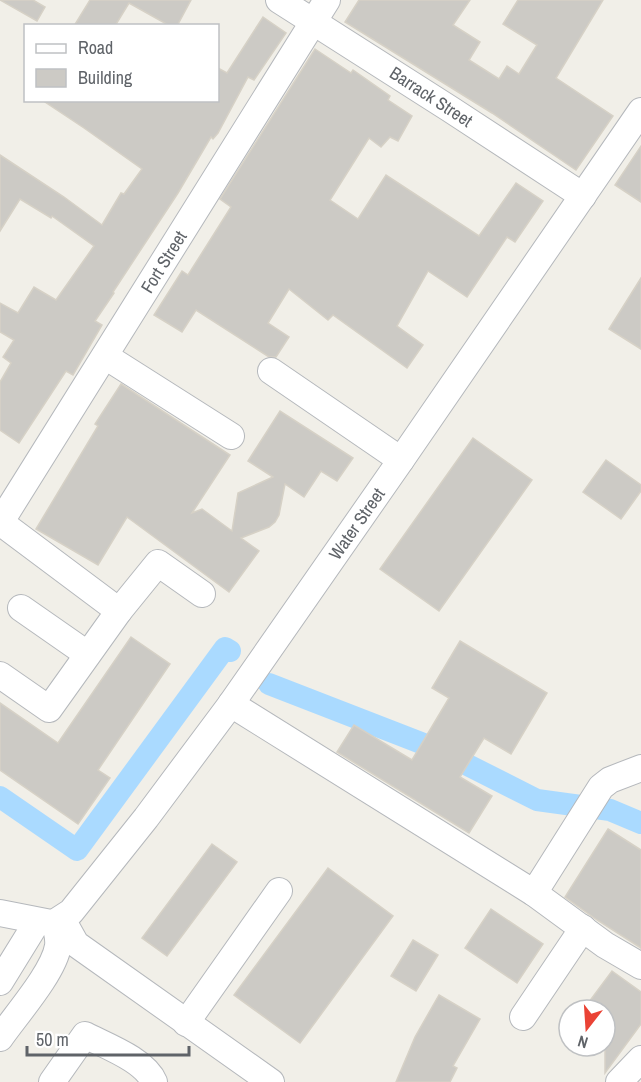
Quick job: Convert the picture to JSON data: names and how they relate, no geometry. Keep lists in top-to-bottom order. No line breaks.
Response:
{"streets":{"street":["Barrack Street","Fort Street","Water Street"]},"crossings":[["Barrack Street","Fort Street"],["Barrack Street","Water Street"]],"legend":["Road","Building"],"scale_bar":"50 m","north":"bottom"}
